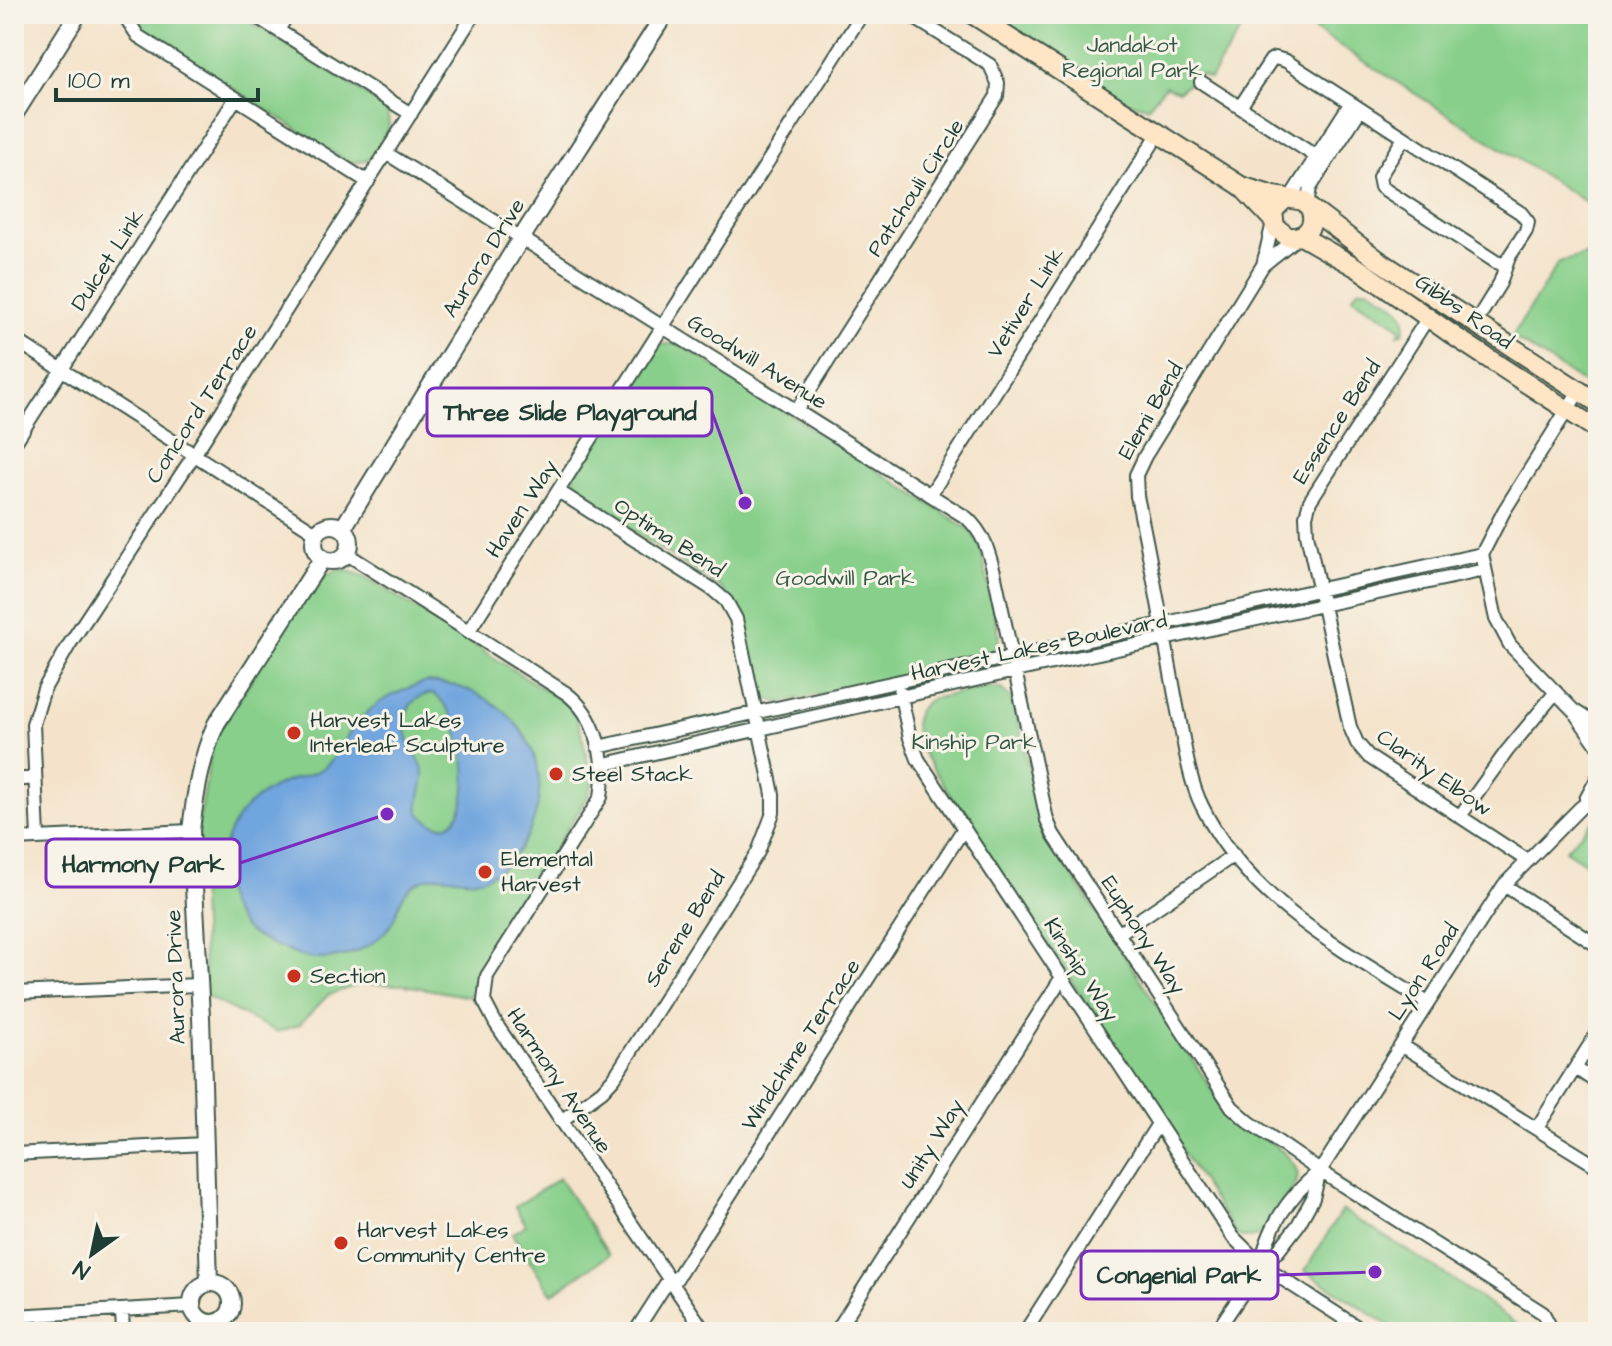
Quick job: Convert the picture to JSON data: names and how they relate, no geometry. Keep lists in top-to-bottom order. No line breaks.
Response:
{"streets":{"main road":["Gibbs Road"],"street":["Patchouli Circle","Aurora Drive","Dulcet Link","Vetiver Link","Goodwill Avenue","Concord Terrace","Elemi Bend","Essence Bend","Haven Way","Optima Bend","Harvest Lakes Boulevard","Clarity Elbow","Serene Bend","Euphony Way","Kinship Way","Lyon Road","Windchime Terrace","Harmony Avenue","Unity Way"]},"crossings":[["Patchouli Circle","Goodwill Avenue"],["Aurora Drive","Goodwill Avenue"],["Aurora Drive","Harmony Avenue"],["Vetiver Link","Gibbs Road"],["Vetiver Link","Goodwill Avenue"],["Gibbs Road","Elemi Bend"],["Gibbs Road","Essence Bend"],["Goodwill Avenue","Concord Terrace"],["Goodwill Avenue","Haven Way"],["Goodwill Avenue","Harvest Lakes Boulevard"],["Goodwill Avenue","Euphony Way"],["Elemi Bend","Harvest Lakes Boulevard"],["Elemi Bend","Lyon Road"],["Essence Bend","Harvest Lakes Boulevard"],["Essence Bend","Clarity Elbow"],["Haven Way","Optima Bend"],["Haven Way","Harmony Avenue"],["Optima Bend","Harvest Lakes Boulevard"],["Optima Bend","Serene Bend"],["Harvest Lakes Boulevard","Clarity Elbow"],["Harvest Lakes Boulevard","Serene Bend"],["Harvest Lakes Boulevard","Euphony Way"],["Harvest Lakes Boulevard","Kinship Way"],["Harvest Lakes Boulevard","Harmony Avenue"],["Clarity Elbow","Lyon Road"],["Serene Bend","Harmony Avenue"],["Euphony Way","Lyon Road"],["Kinship Way","Lyon Road"],["Kinship Way","Windchime Terrace"],["Kinship Way","Unity Way"],["Windchime Terrace","Harmony Avenue"]],"parks":["Jandakot Regional Park","Goodwill Park","Kinship Park"],"places":["Three Slide Playground","Harvest Lakes Interleaf Sculpture","Steel Stack","Harmony Park","Elemental Harvest","Section","Harvest Lakes Community Centre","Congenial Park"],"scale_bar":"100 m","north":"bottom left"}
